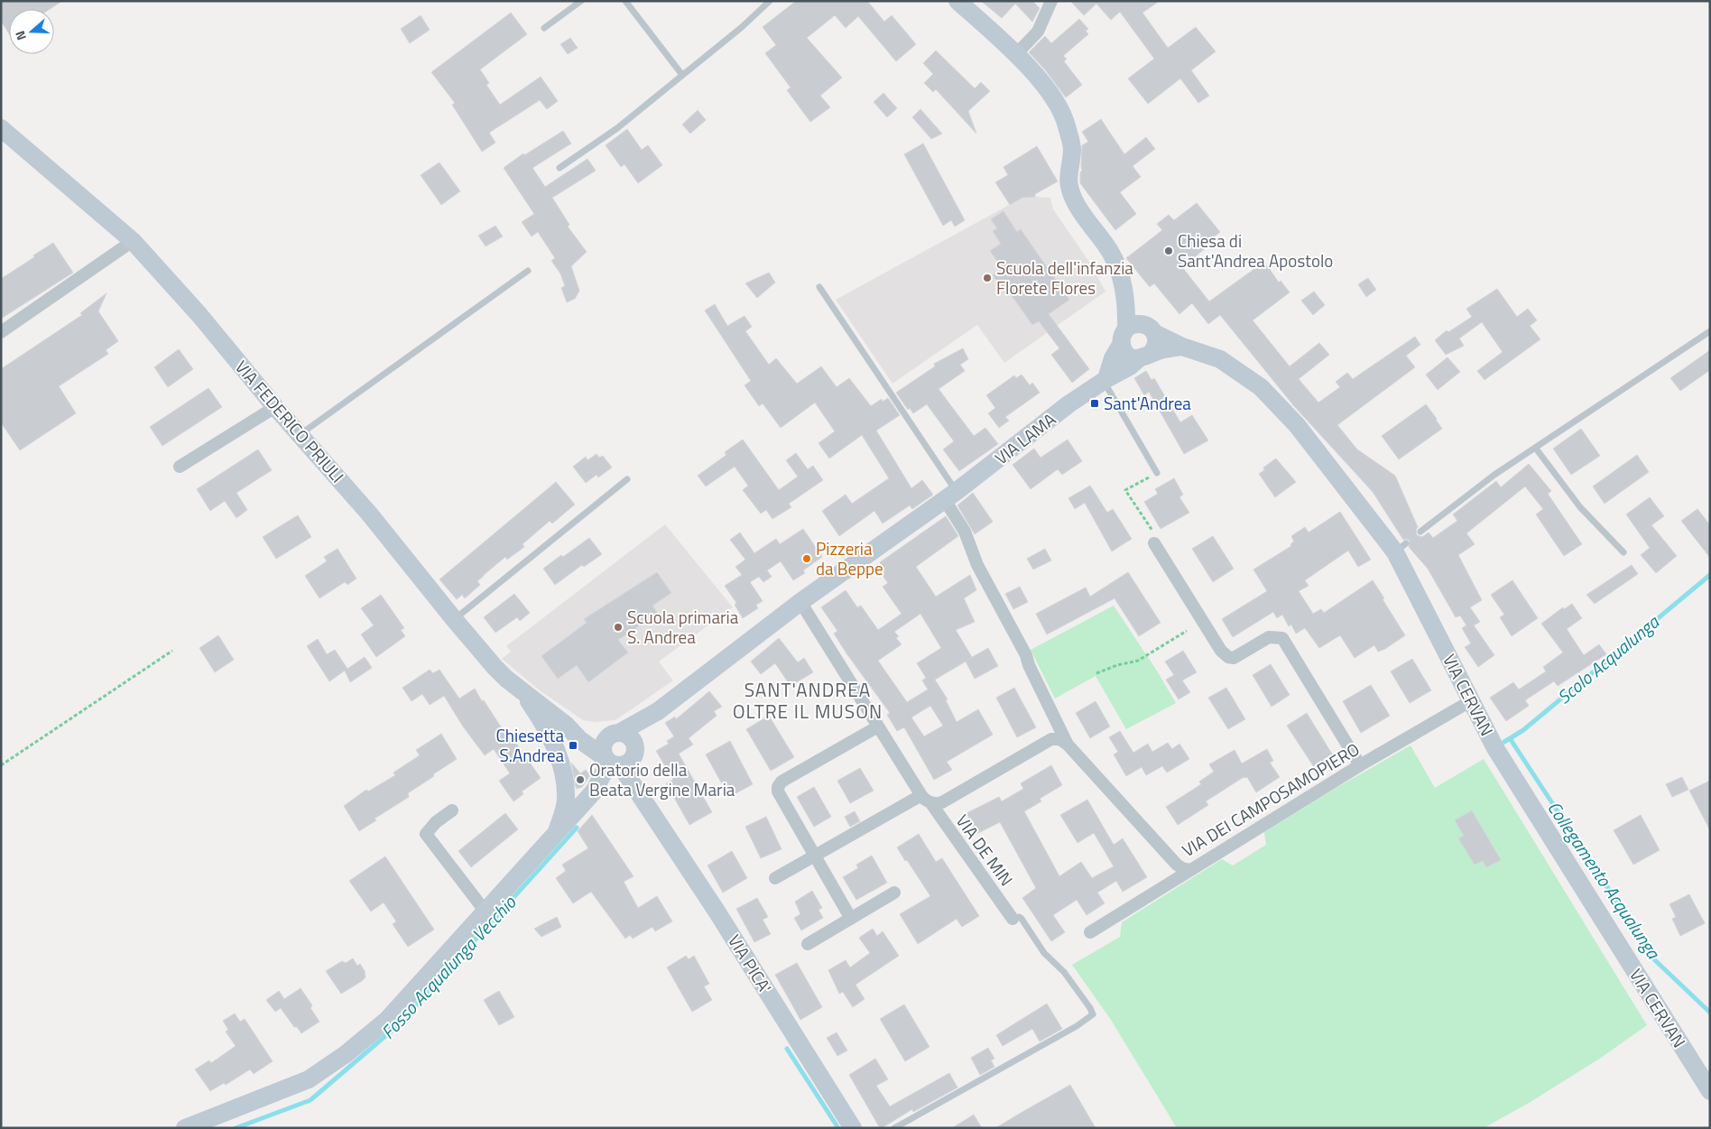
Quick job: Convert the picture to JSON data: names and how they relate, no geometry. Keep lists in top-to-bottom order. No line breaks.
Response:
{"streets":{"street":["VIA FEDERICO PRIULI","VIA LAMA","VIA CERVAN","VIA DEI CAMPOSAMOPIERO","VIA DE MIN","VIA PICA'"]},"crossings":[["VIA FEDERICO PRIULI","VIA LAMA"],["VIA FEDERICO PRIULI","VIA PICA'"],["VIA LAMA","VIA CERVAN"],["VIA LAMA","VIA DE MIN"],["VIA LAMA","VIA PICA'"],["VIA CERVAN","VIA DEI CAMPOSAMOPIERO"]],"districts":["SANT'ANDREA OLTRE IL MUSON"],"water":["Scolo Acqualunga","Collegamento Acqualunga","Fosso Acqualunga Vecchio"],"places":{"other":["Chiesa di Sant'Andrea Apostolo","Scuola dell'infanzia Florete Flores","Pizzeria da Beppe","Scuola primaria S. Andrea","Oratorio della Beata Vergine Maria"],"transit":["Sant'Andrea","Chiesetta S.Andrea"]},"north":"left"}
